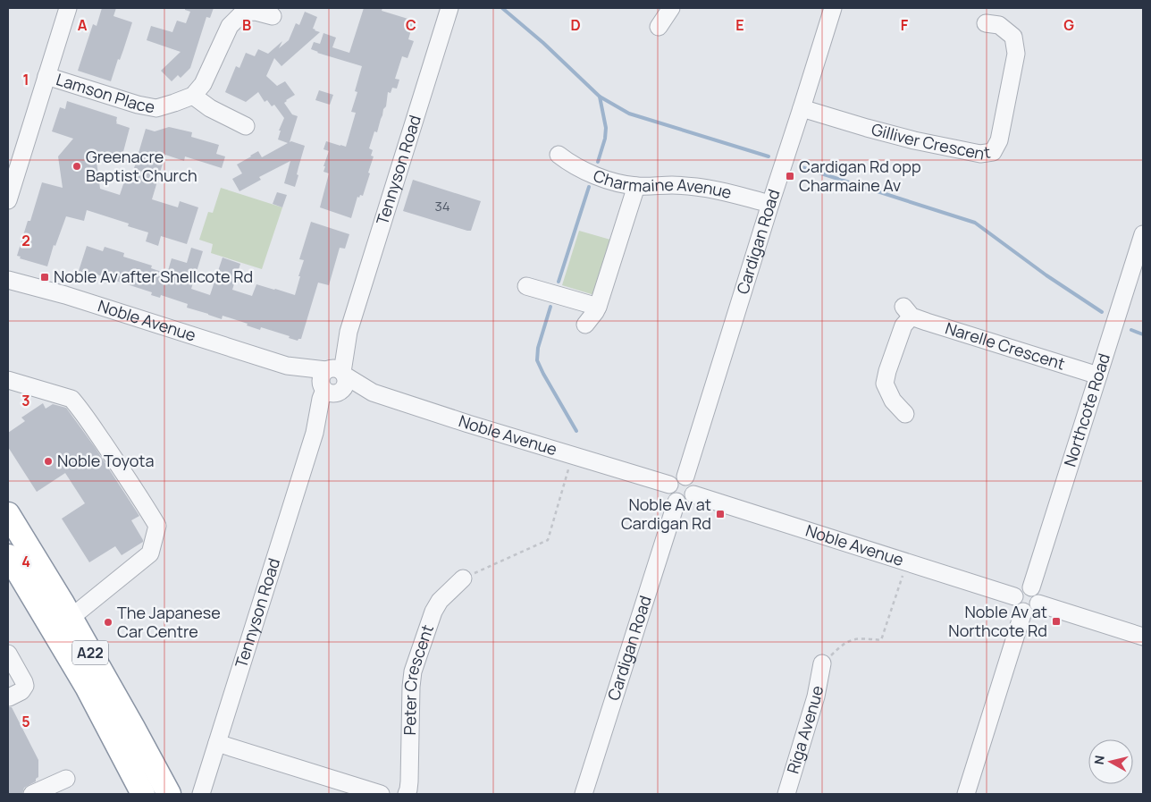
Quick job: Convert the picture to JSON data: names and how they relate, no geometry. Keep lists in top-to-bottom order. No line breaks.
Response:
{"streets":{"highway":["A22"],"street":["Lamson Place","Gilliver Crescent","Tennyson Road","Charmaine Avenue","Cardigan Road","Noble Avenue","Narelle Crescent","Northcote Road","Peter Crescent","Riga Avenue"]},"crossings":[["Gilliver Crescent","Cardigan Road"],["Tennyson Road","Noble Avenue"],["Charmaine Avenue","Cardigan Road"],["Cardigan Road","Noble Avenue"],["Noble Avenue","Northcote Road"],["Narelle Crescent","Northcote Road"]],"places":{"other":["Greenacre Baptist Church","Noble Toyota","The Japanese Car Centre"],"transit":["Cardigan Rd opp Charmaine Av","Noble Av after Shellcote Rd","Noble Av at Cardigan Rd","Noble Av at Northcote Rd"]},"house_numbers":["34"],"north":"left","grid":{"columns":["A","B","C","D","E","F","G"],"rows":["1","2","3","4","5"]}}
